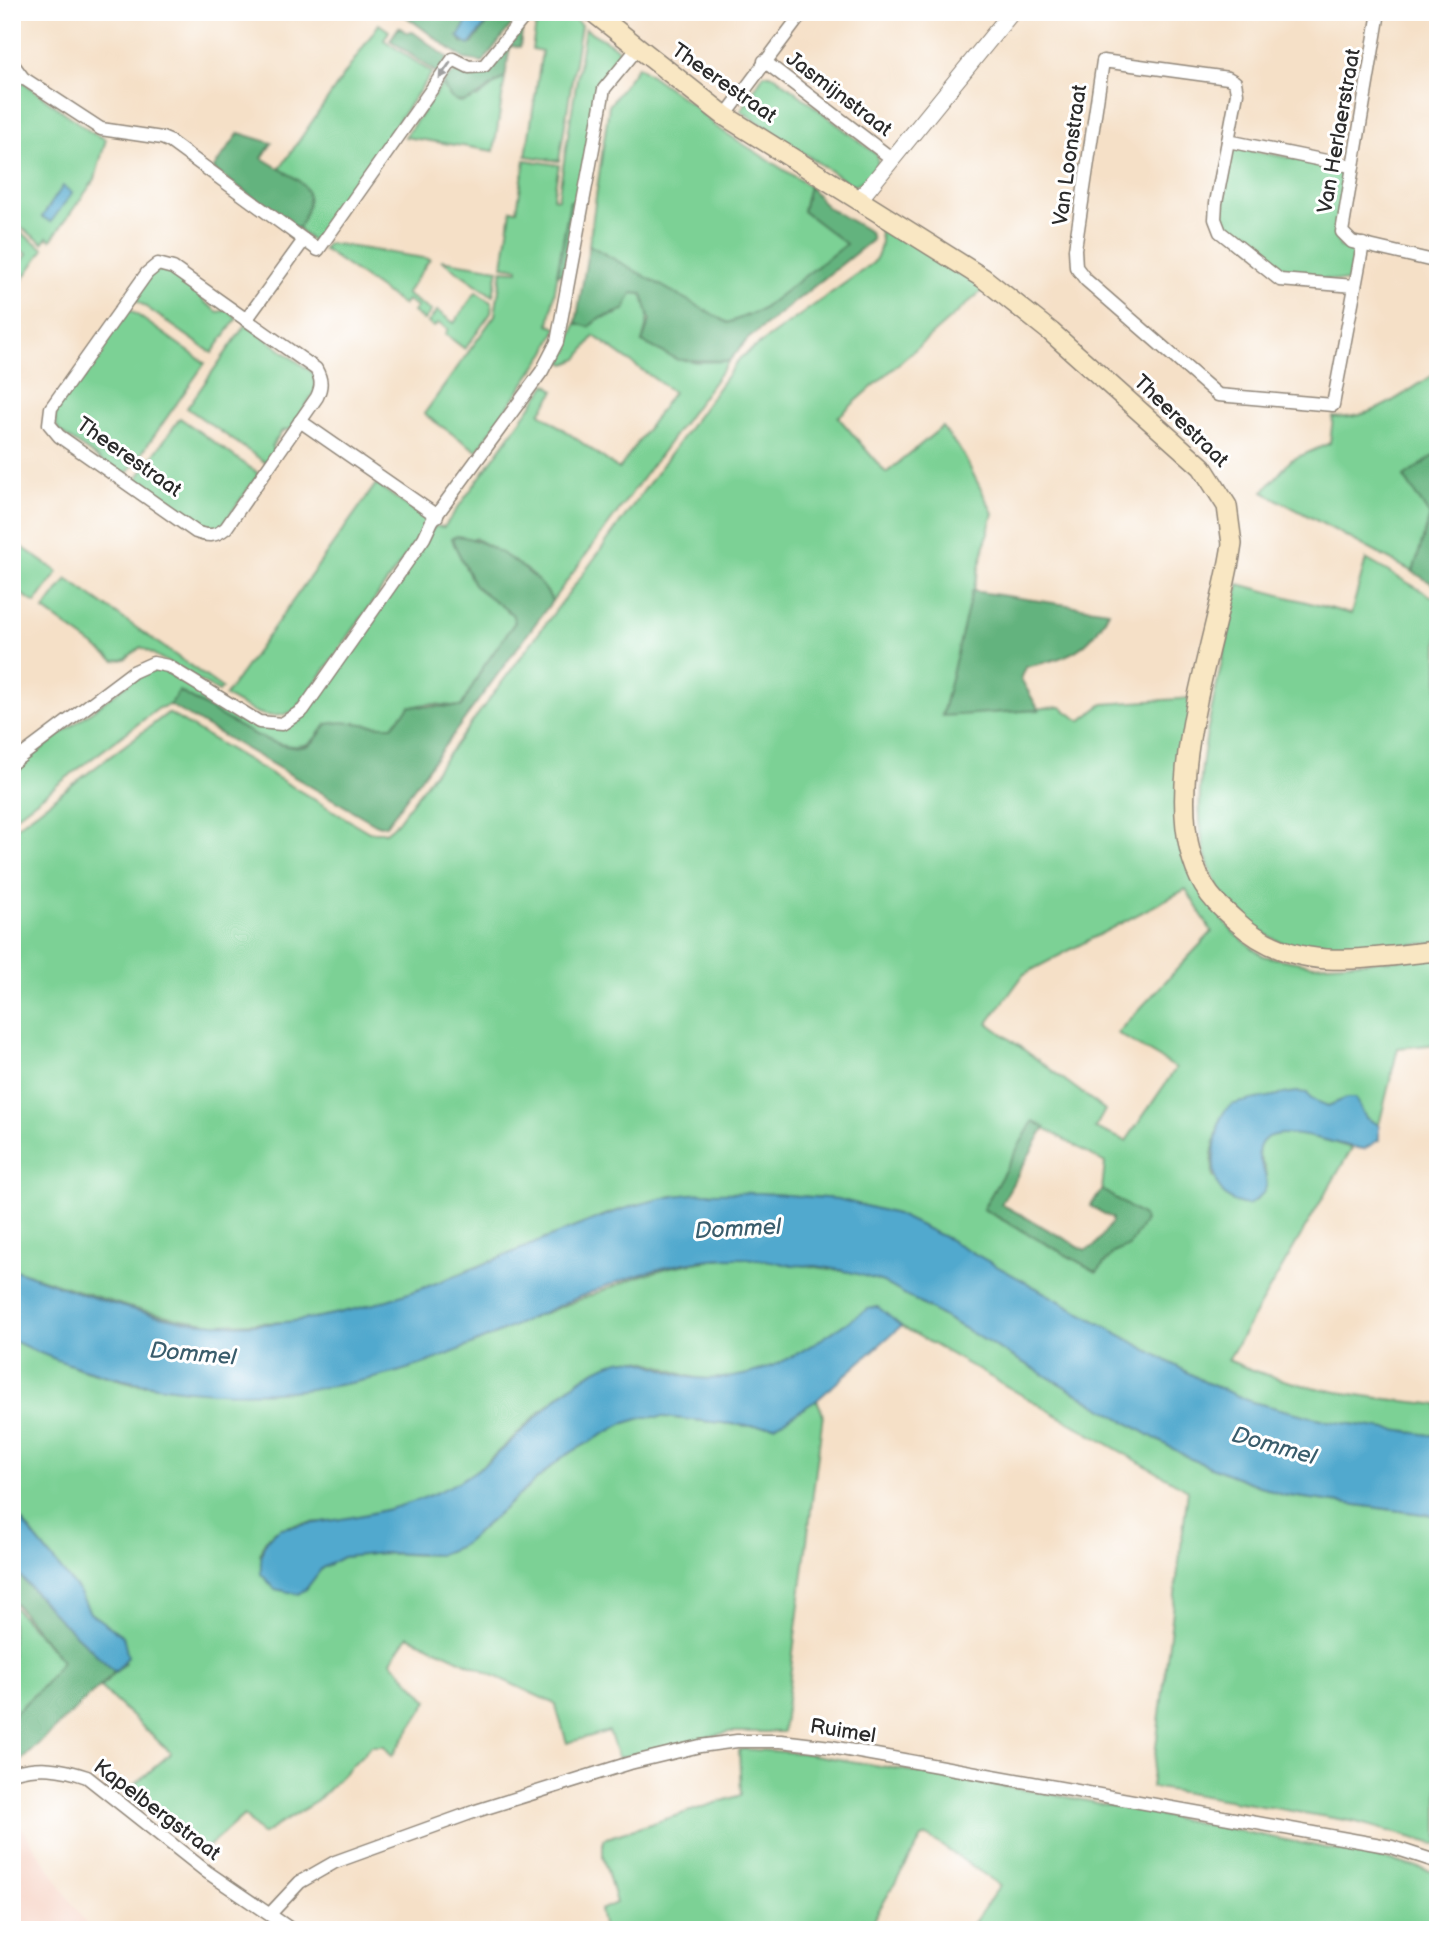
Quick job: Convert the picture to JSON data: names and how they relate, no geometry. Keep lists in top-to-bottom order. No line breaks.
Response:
{"streets":{"main road":["Theerestraat"],"street":["Jasmijnstraat","Van Herlaerstraat","Van Loonstraat","Ruimel","Kapelbergstraat"]},"crossings":[["Ruimel","Kapelbergstraat"]],"water":["Dommel"]}
